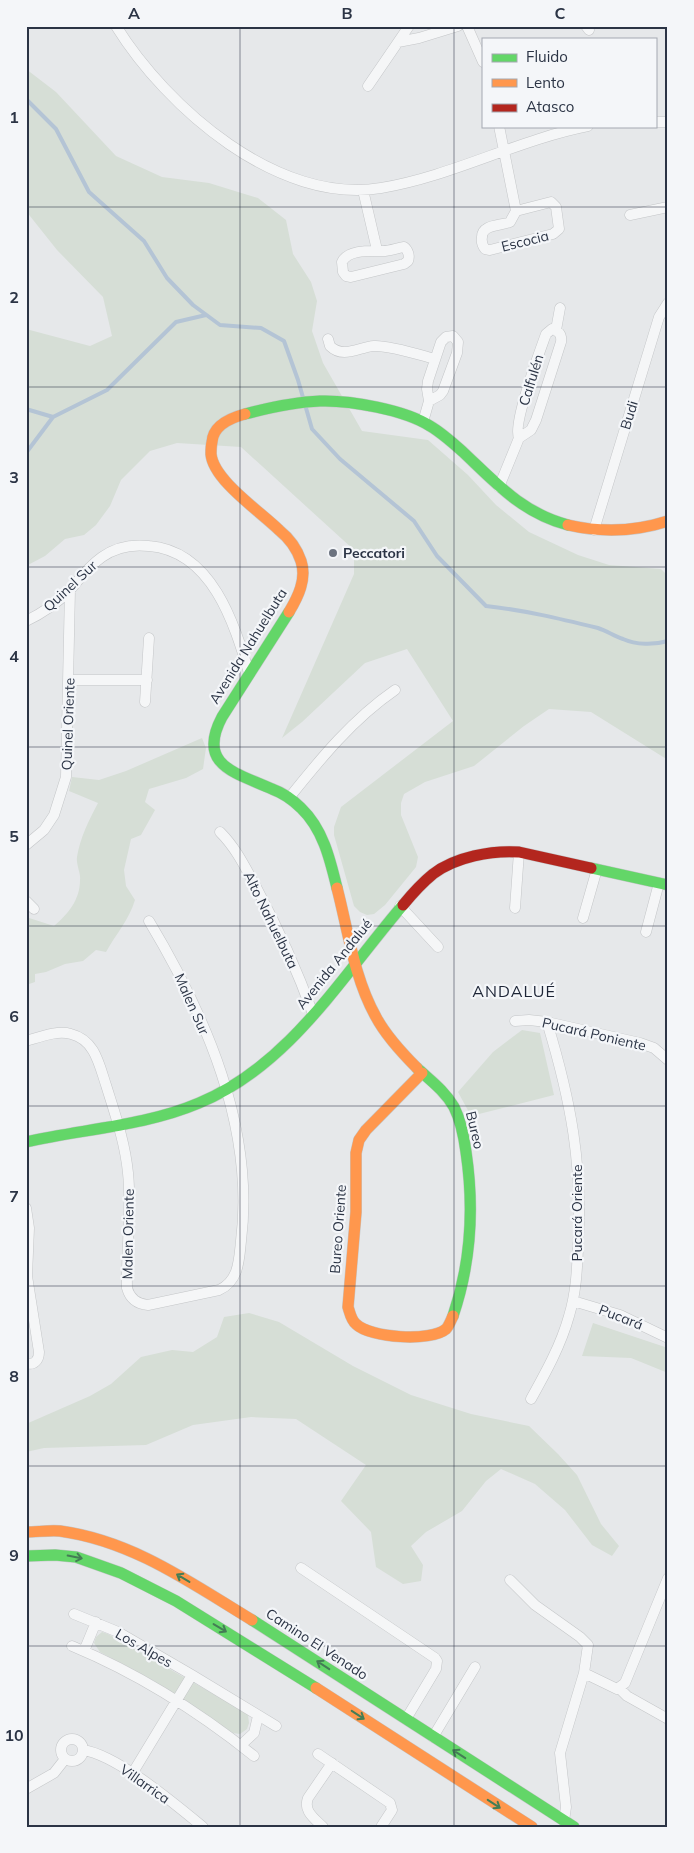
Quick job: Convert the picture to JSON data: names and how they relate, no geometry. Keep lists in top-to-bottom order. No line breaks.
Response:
{"streets":{"street":["Escocia","Calfulén","Budi","Quinel Sur","Avenida Nahuelbuta","Quinel Oriente","Alto Nahuelbuta","Avenida Andalué","Malen Sur","Pucará Poniente","Bureo","Pucará Oriente","Bureo Oriente","Malen Oriente","Pucará","Camino El Venado","Los Alpes","Villarrica"]},"crossings":[["Calfulén","Avenida Nahuelbuta"],["Budi","Avenida Nahuelbuta"],["Quinel Sur","Avenida Nahuelbuta"],["Quinel Sur","Quinel Oriente"],["Avenida Nahuelbuta","Avenida Andalué"],["Avenida Nahuelbuta","Bureo"],["Alto Nahuelbuta","Avenida Andalué"],["Avenida Andalué","Malen Sur"],["Avenida Andalué","Bureo"],["Avenida Andalué","Malen Oriente"],["Malen Sur","Malen Oriente"],["Pucará Poniente","Pucará Oriente"],["Bureo","Bureo Oriente"],["Pucará Oriente","Pucará"]],"districts":["ANDALUÉ"],"places":["Peccatori"],"legend":["Fluido","Lento","Atasco"],"grid":{"columns":["A","B","C"],"rows":["1","2","3","4","5","6","7","8","9","10"]}}
